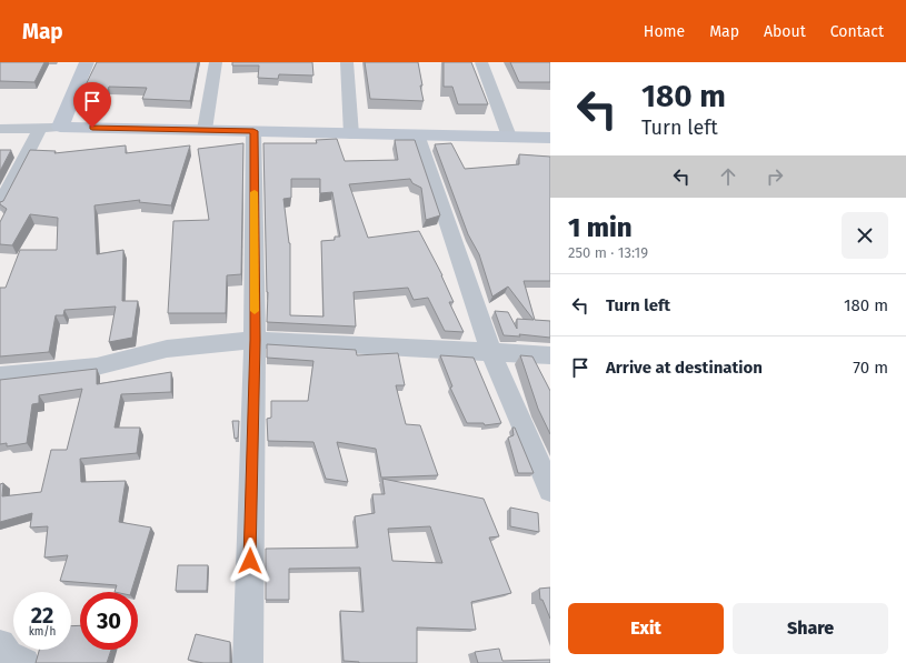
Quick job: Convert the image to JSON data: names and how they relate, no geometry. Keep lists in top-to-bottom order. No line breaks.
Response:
{"page":{"header":"Map","nav":["Home","Map","About","Contact"],"turn":["180 m","Turn left"],"heading":["1 min","250 m · 13:19"],"list":[{"name":"Turn left","value":"180 m"},{"name":"Arrive at destination","value":"70 m"}],"speed":"22 km/h","limit":"30","buttons":["Exit","Share"]}}
